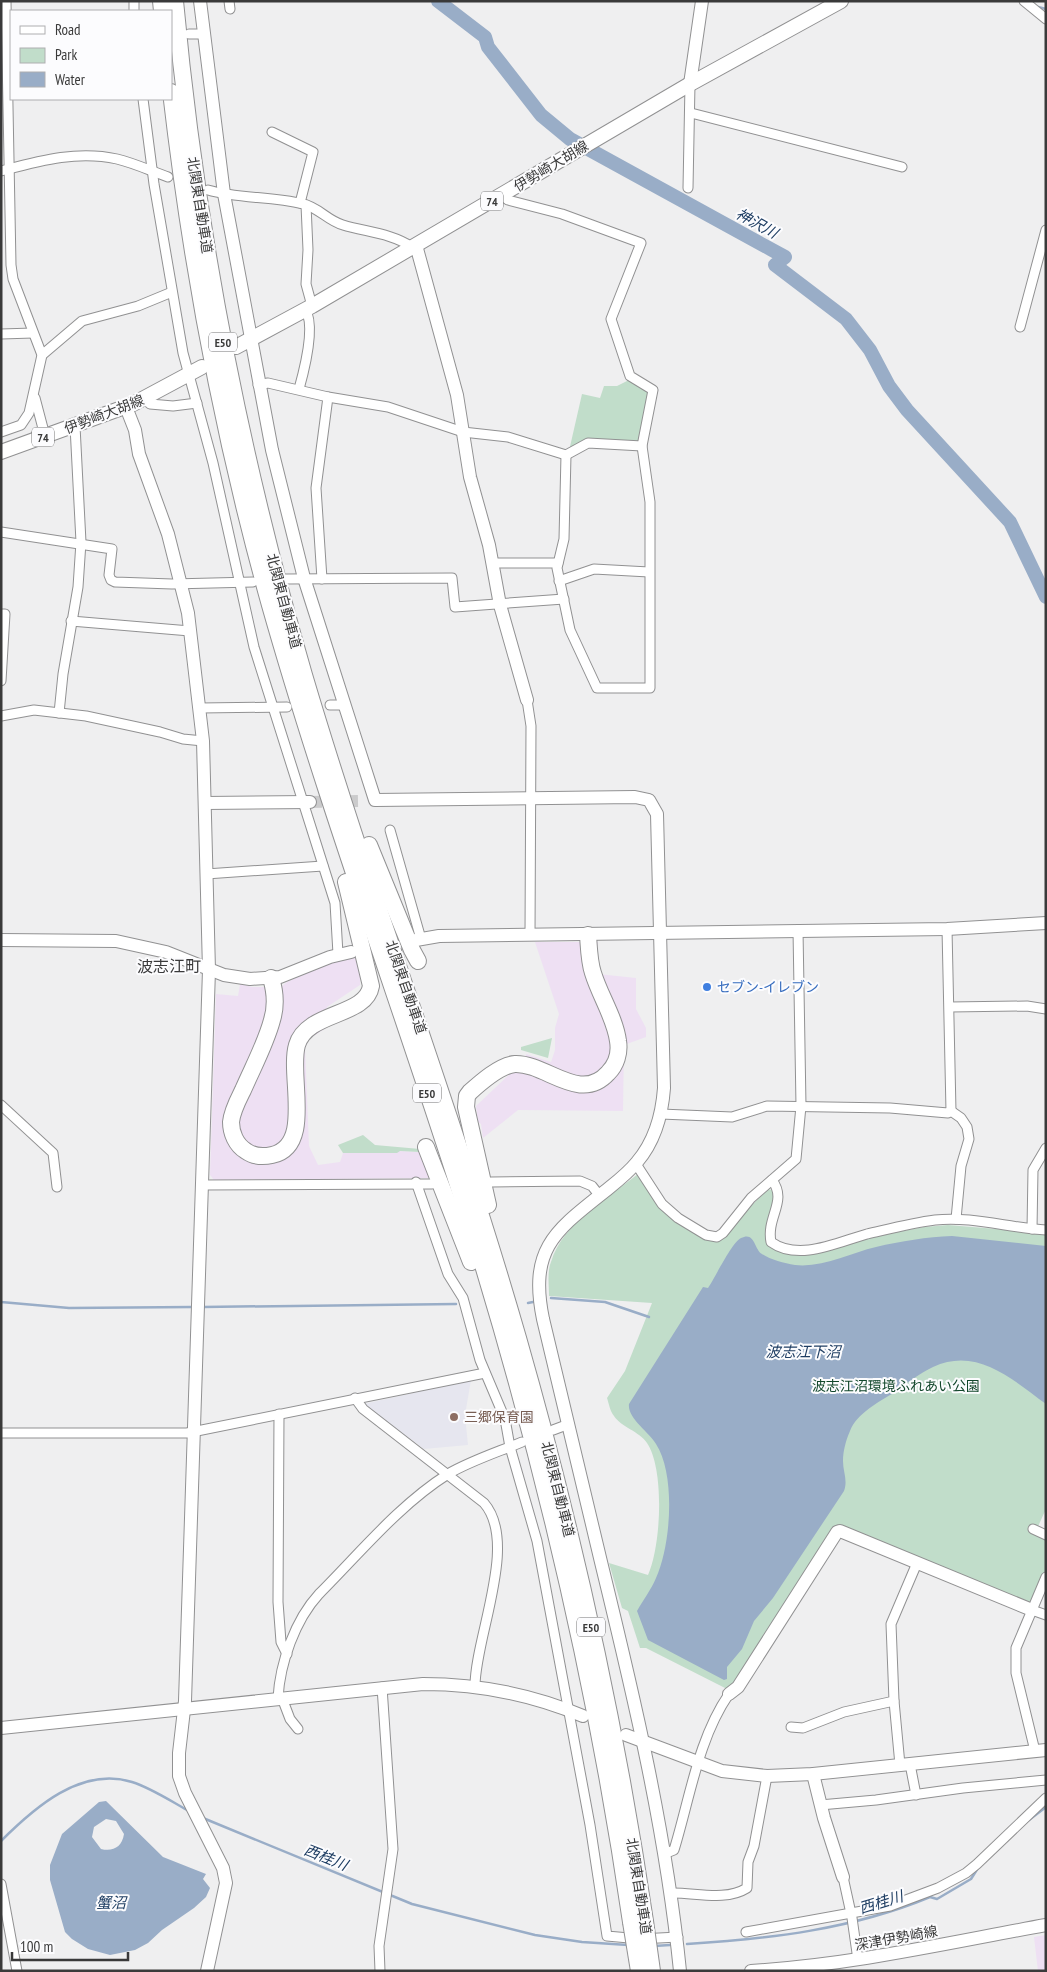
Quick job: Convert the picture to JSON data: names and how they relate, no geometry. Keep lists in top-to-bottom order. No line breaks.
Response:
{"streets":{"highway":["北関東自動車道","E50"],"main road":["伊勢崎大胡線","74"],"street":["深津伊勢崎線"]},"districts":["波志江町"],"water":["神沢川","波志江下沼","西桂川","蟹沼"],"parks":["波志江沼環境ふれあい公園"],"places":["セブン-イレブン","三郷保育園"],"legend":["Road","Park","Water"],"scale_bar":"100 m"}
